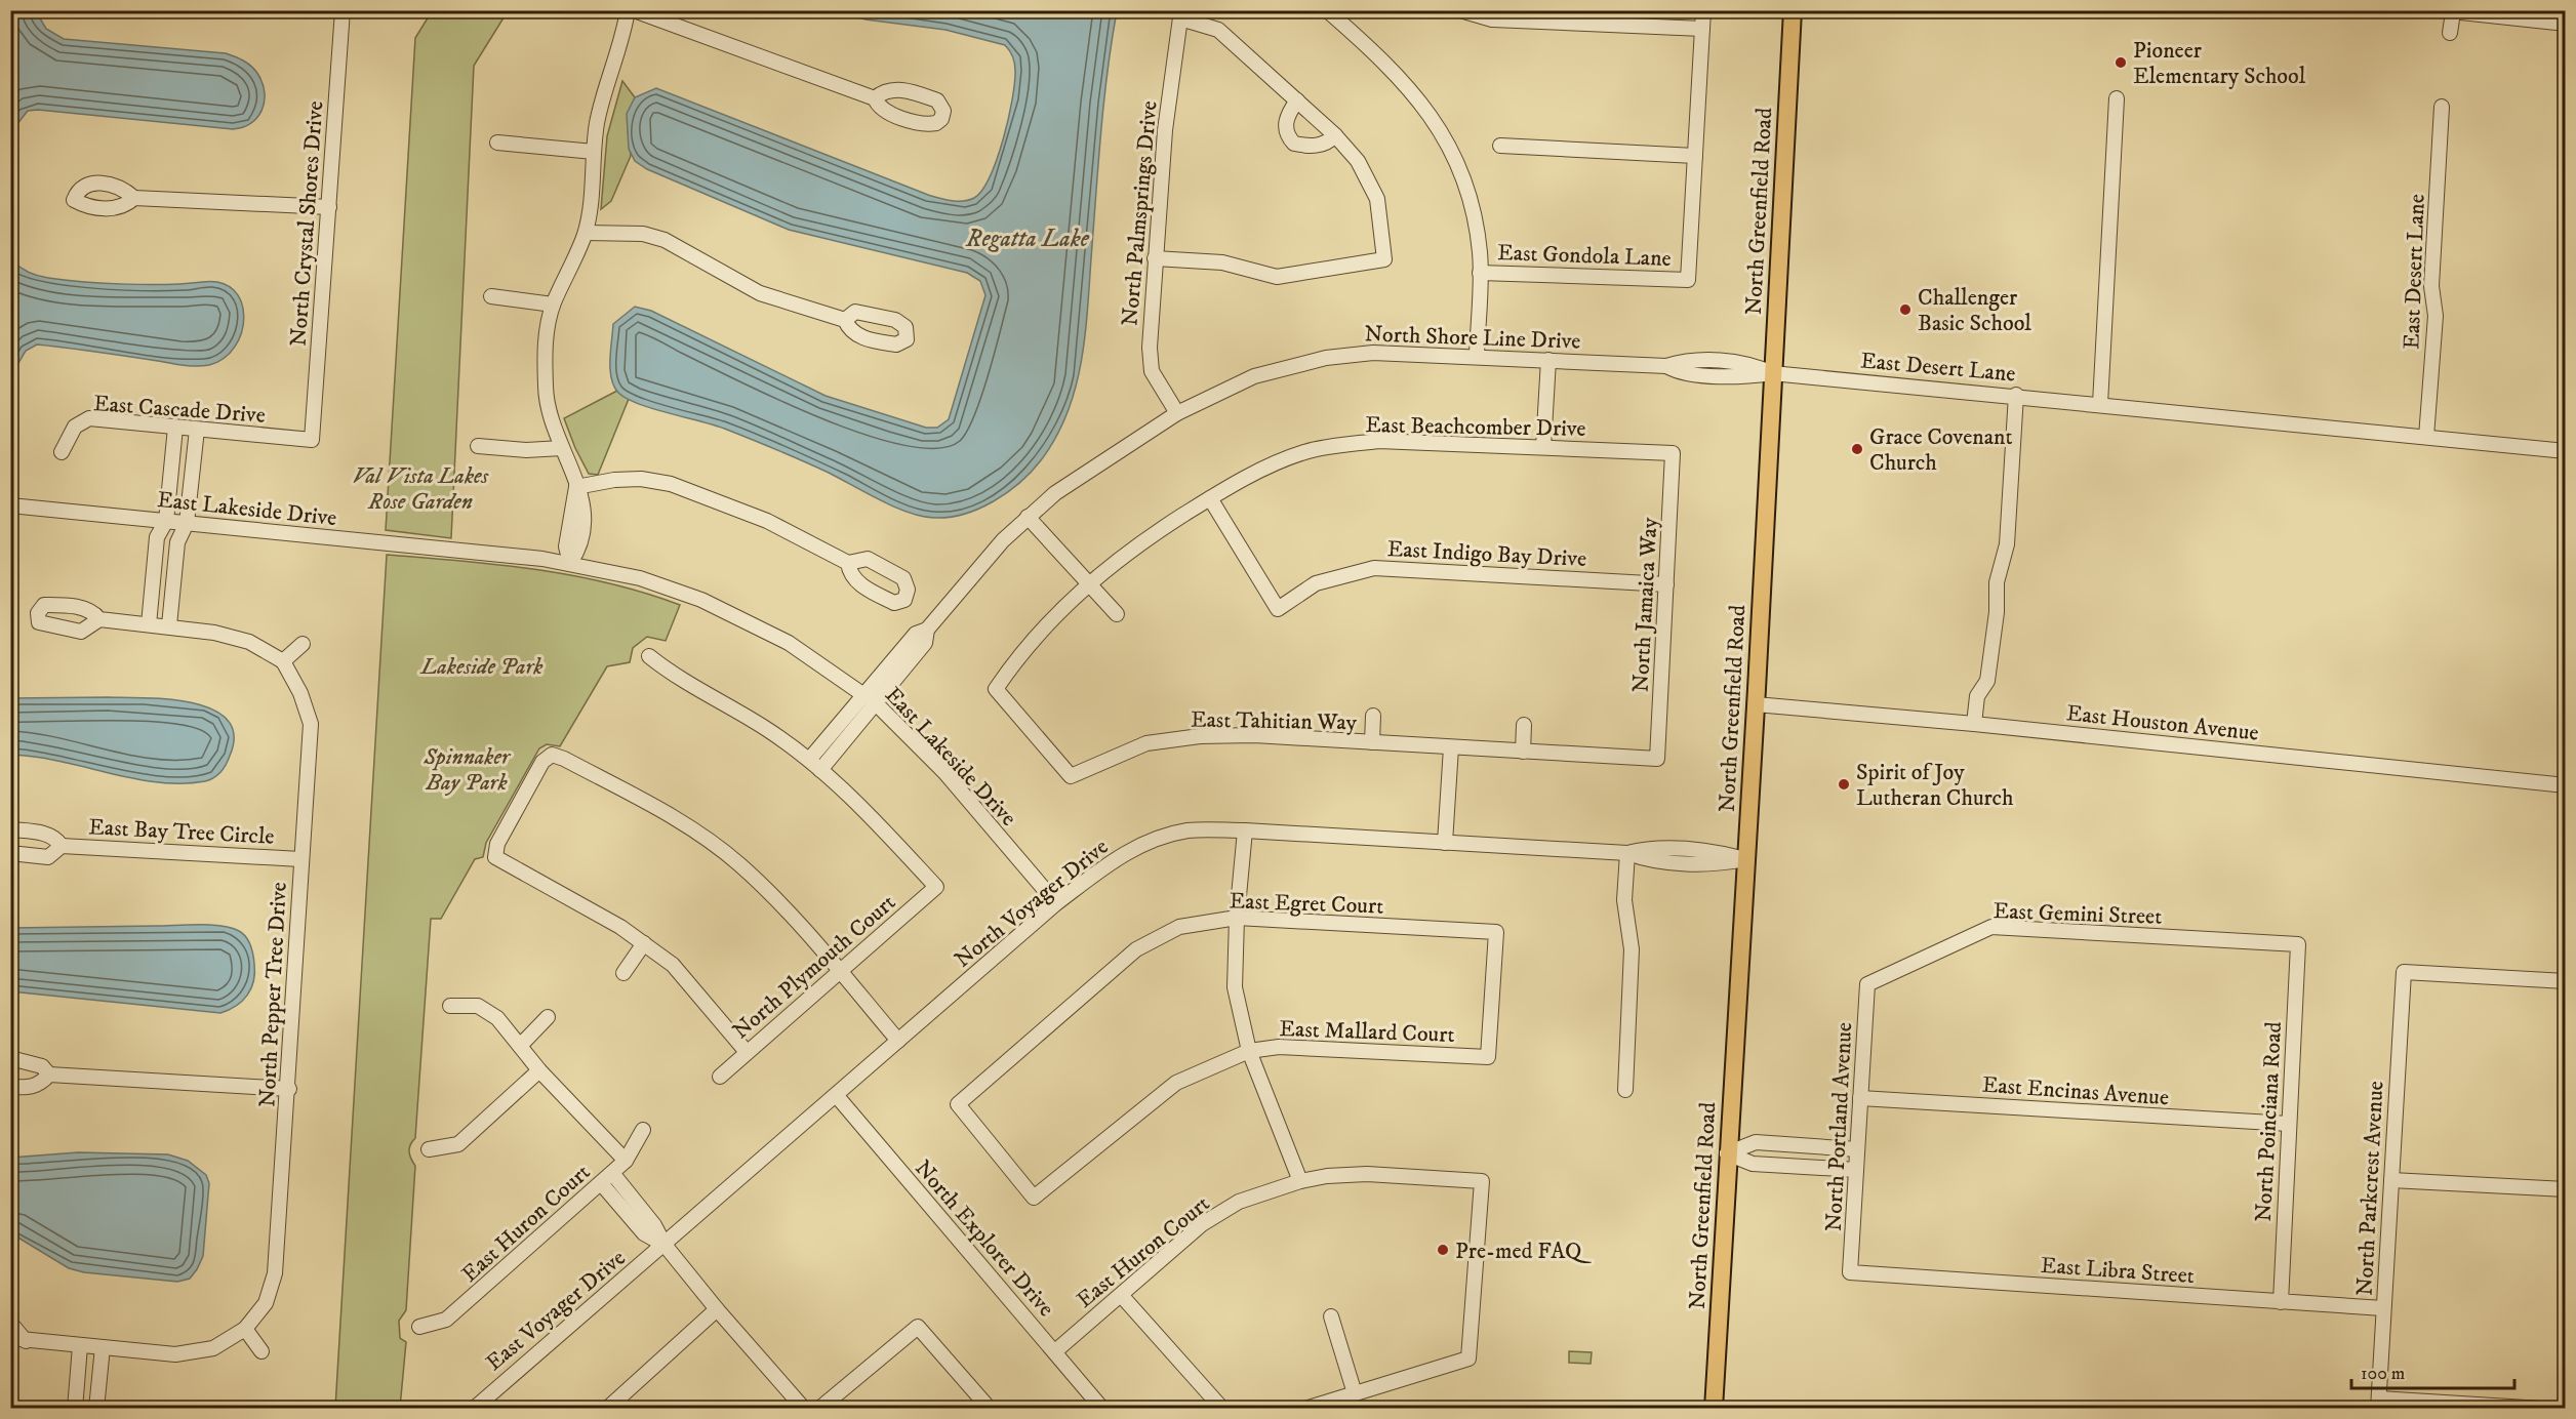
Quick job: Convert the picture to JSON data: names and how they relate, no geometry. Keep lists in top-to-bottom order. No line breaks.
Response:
{"streets":{"main road":["North Greenfield Road"],"street":["North Palmsprings Drive","North Crystal Shores Drive","East Gondola Lane","East Desert Lane","North Shore Line Drive","East Cascade Drive","East Beachcomber Drive","East Lakeside Drive","East Indigo Bay Drive","North Jamaica Way","East Tahitian Way","East Houston Avenue","East Bay Tree Circle","North Voyager Drive","East Egret Court","East Gemini Street","North Plymouth Court","North Pepper Tree Drive","East Mallard Court","East Encinas Avenue","North Poinciana Road","North Portland Avenue","North Parkcrest Avenue","East Huron Court","North Explorer Drive","East Libra Street","East Voyager Drive"]},"crossings":[["North Greenfield Road","East Desert Lane"],["North Greenfield Road","North Shore Line Drive"],["North Greenfield Road","East Houston Avenue"],["North Greenfield Road","North Voyager Drive"],["North Palmsprings Drive","North Shore Line Drive"],["North Crystal Shores Drive","East Cascade Drive"],["East Desert Lane","North Shore Line Drive"],["North Shore Line Drive","East Lakeside Drive"],["East Beachcomber Drive","East Indigo Bay Drive"],["East Beachcomber Drive","North Jamaica Way"],["East Beachcomber Drive","East Tahitian Way"],["East Lakeside Drive","North Voyager Drive"],["East Indigo Bay Drive","North Jamaica Way"],["North Jamaica Way","East Tahitian Way"],["East Bay Tree Circle","North Pepper Tree Drive"],["North Voyager Drive","North Explorer Drive"],["North Voyager Drive","East Voyager Drive"],["East Egret Court","East Mallard Court"],["East Gemini Street","North Poinciana Road"],["East Gemini Street","North Portland Avenue"],["East Encinas Avenue","North Poinciana Road"],["East Encinas Avenue","North Portland Avenue"],["North Poinciana Road","East Libra Street"],["North Portland Avenue","East Libra Street"],["North Parkcrest Avenue","East Libra Street"],["East Huron Court","North Explorer Drive"]],"water":["Regatta Lake"],"parks":["Val Vista Lakes Rose Garden","Lakeside Park","Spinnaker Bay Park"],"places":["Pioneer Elementary School","Challenger Basic School","Grace Covenant Church","Spirit of Joy Lutheran Church","Pre-med FAQ"],"scale_bar":"100 m"}
